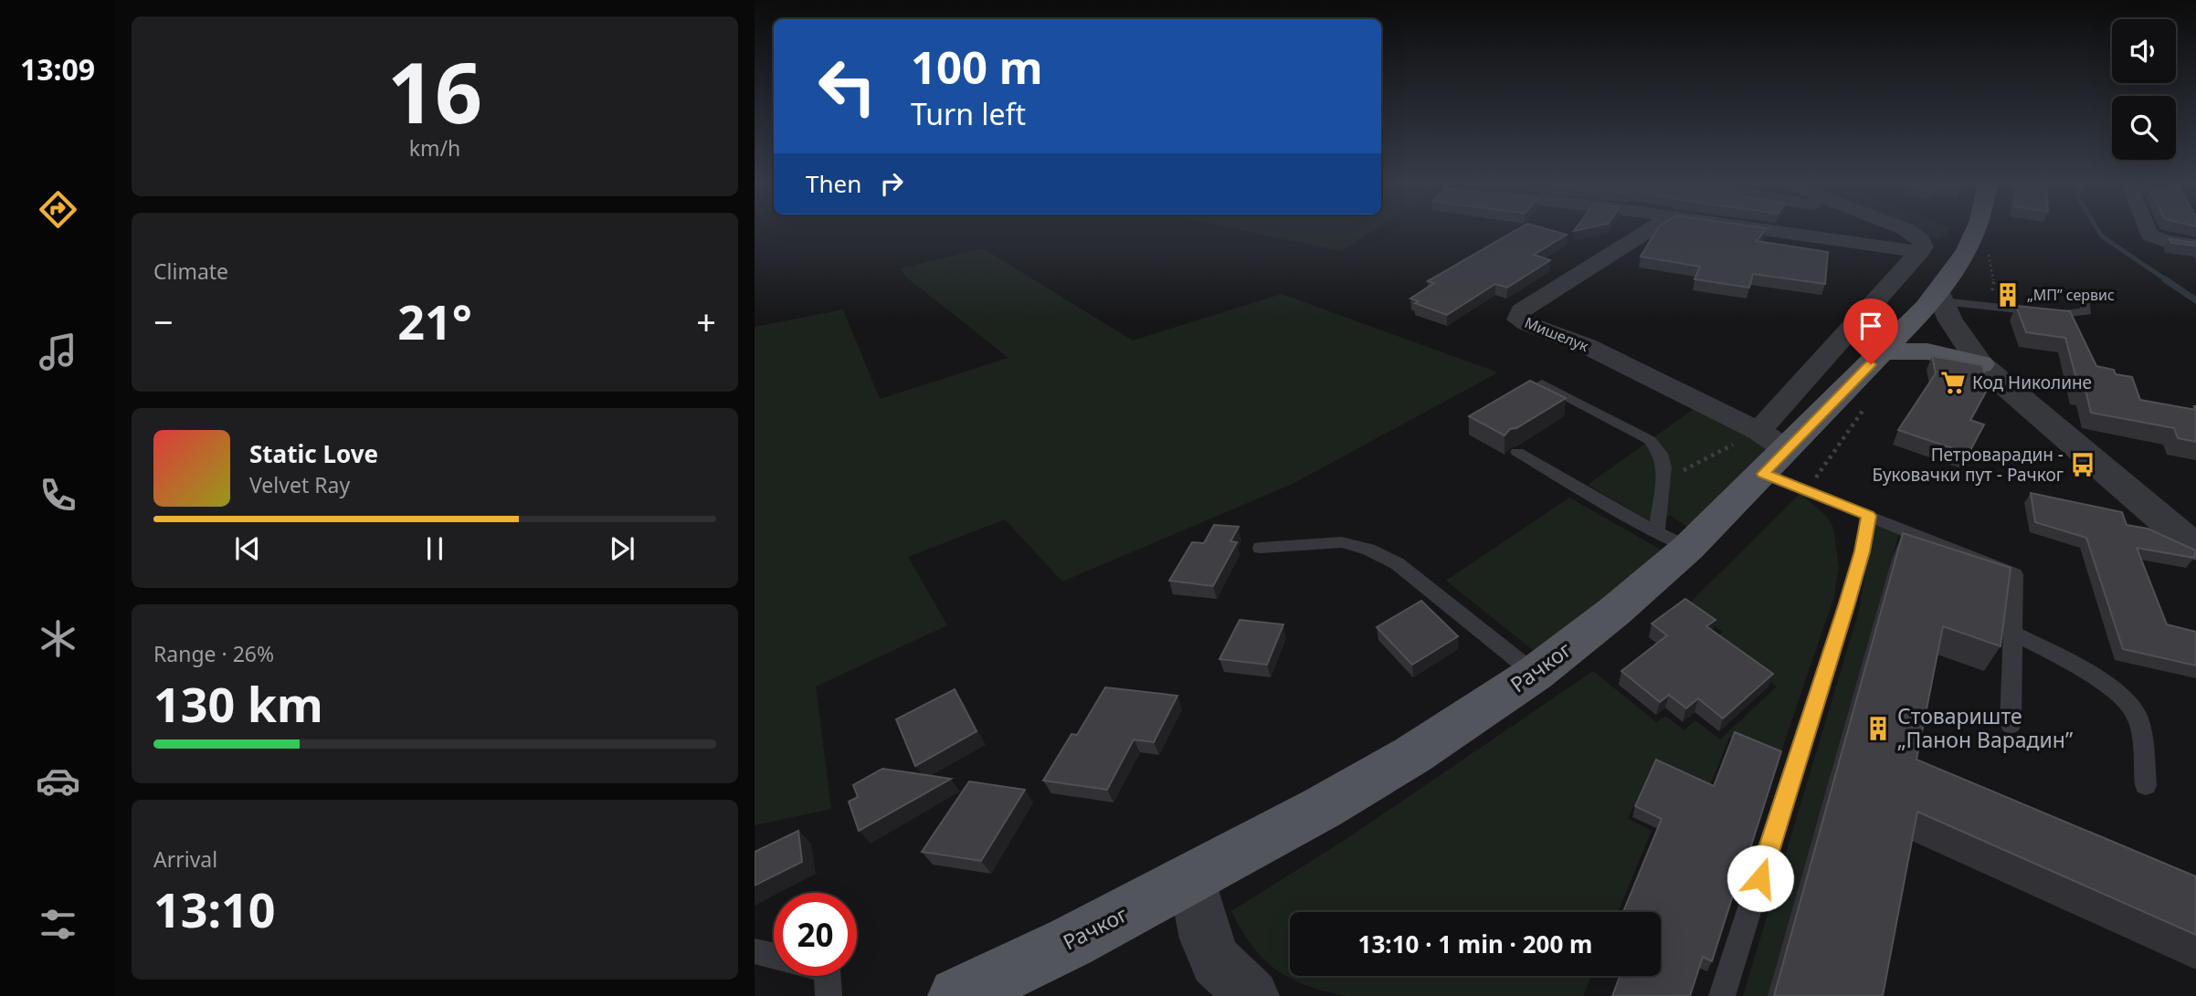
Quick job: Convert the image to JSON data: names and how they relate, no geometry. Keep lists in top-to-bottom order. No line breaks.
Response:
{"streets":{"main road":["Рачког"],"street":["Мишелук"]},"crossings":[["Мишелук","Рачког"]],"places":{"building":["„МП” сервис","Стовариште „Панон Варадин”"],"supermarket":["Код Николине"],"bus stop":["Петроварадин - Буковачки пут - Рачког"]},"page":{"tabs":"13:09","tile":[["16","km/h"],"Climate",["Range · 26%","130 km"],["Arrival","13:10"]],"turn":["100 m","Turn left"],"then":"Then","heat":["−","21°","+"],"song":["Static Love","Velvet Ray"],"limit":"20","trip":"13:10 · 1 min · 200 m"}}
